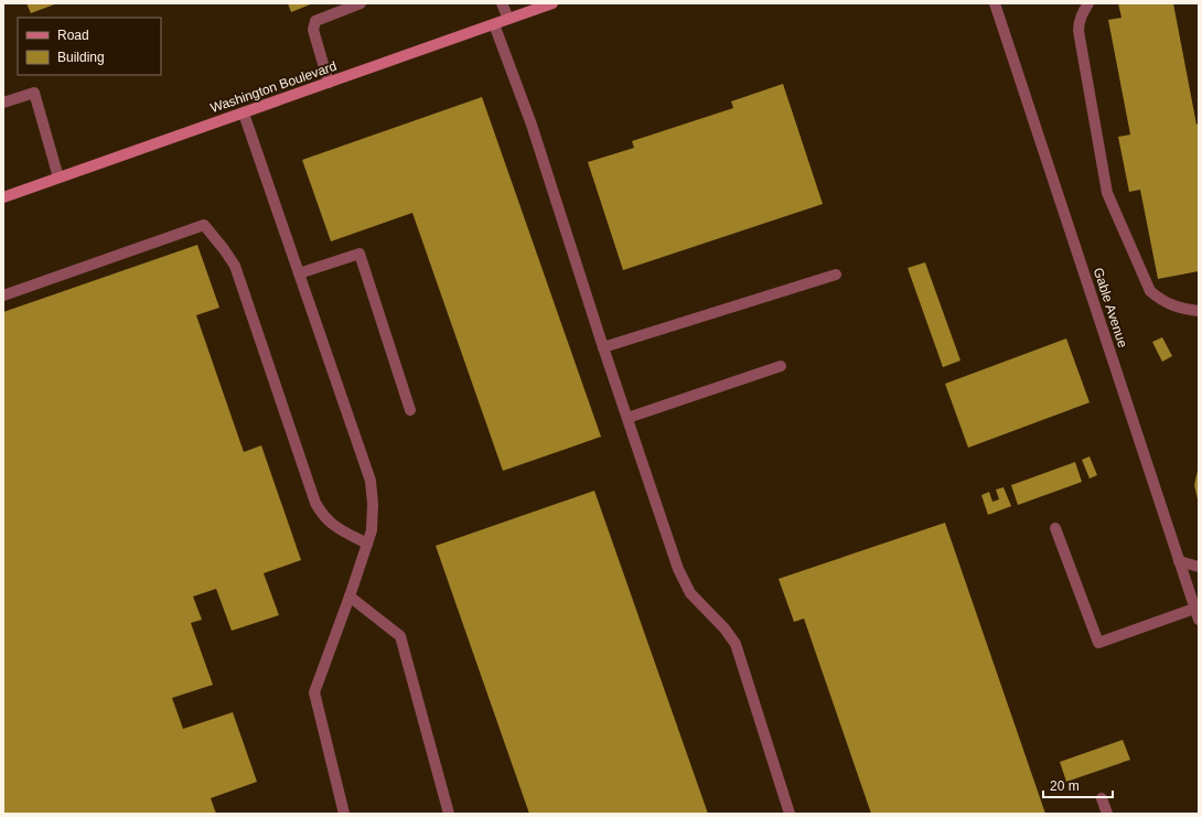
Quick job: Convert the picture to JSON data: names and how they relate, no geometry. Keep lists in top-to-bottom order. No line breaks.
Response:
{"streets":{"main road":["Washington Boulevard"],"street":["Gable Avenue"]},"legend":["Road","Building"],"scale_bar":"20 m"}
